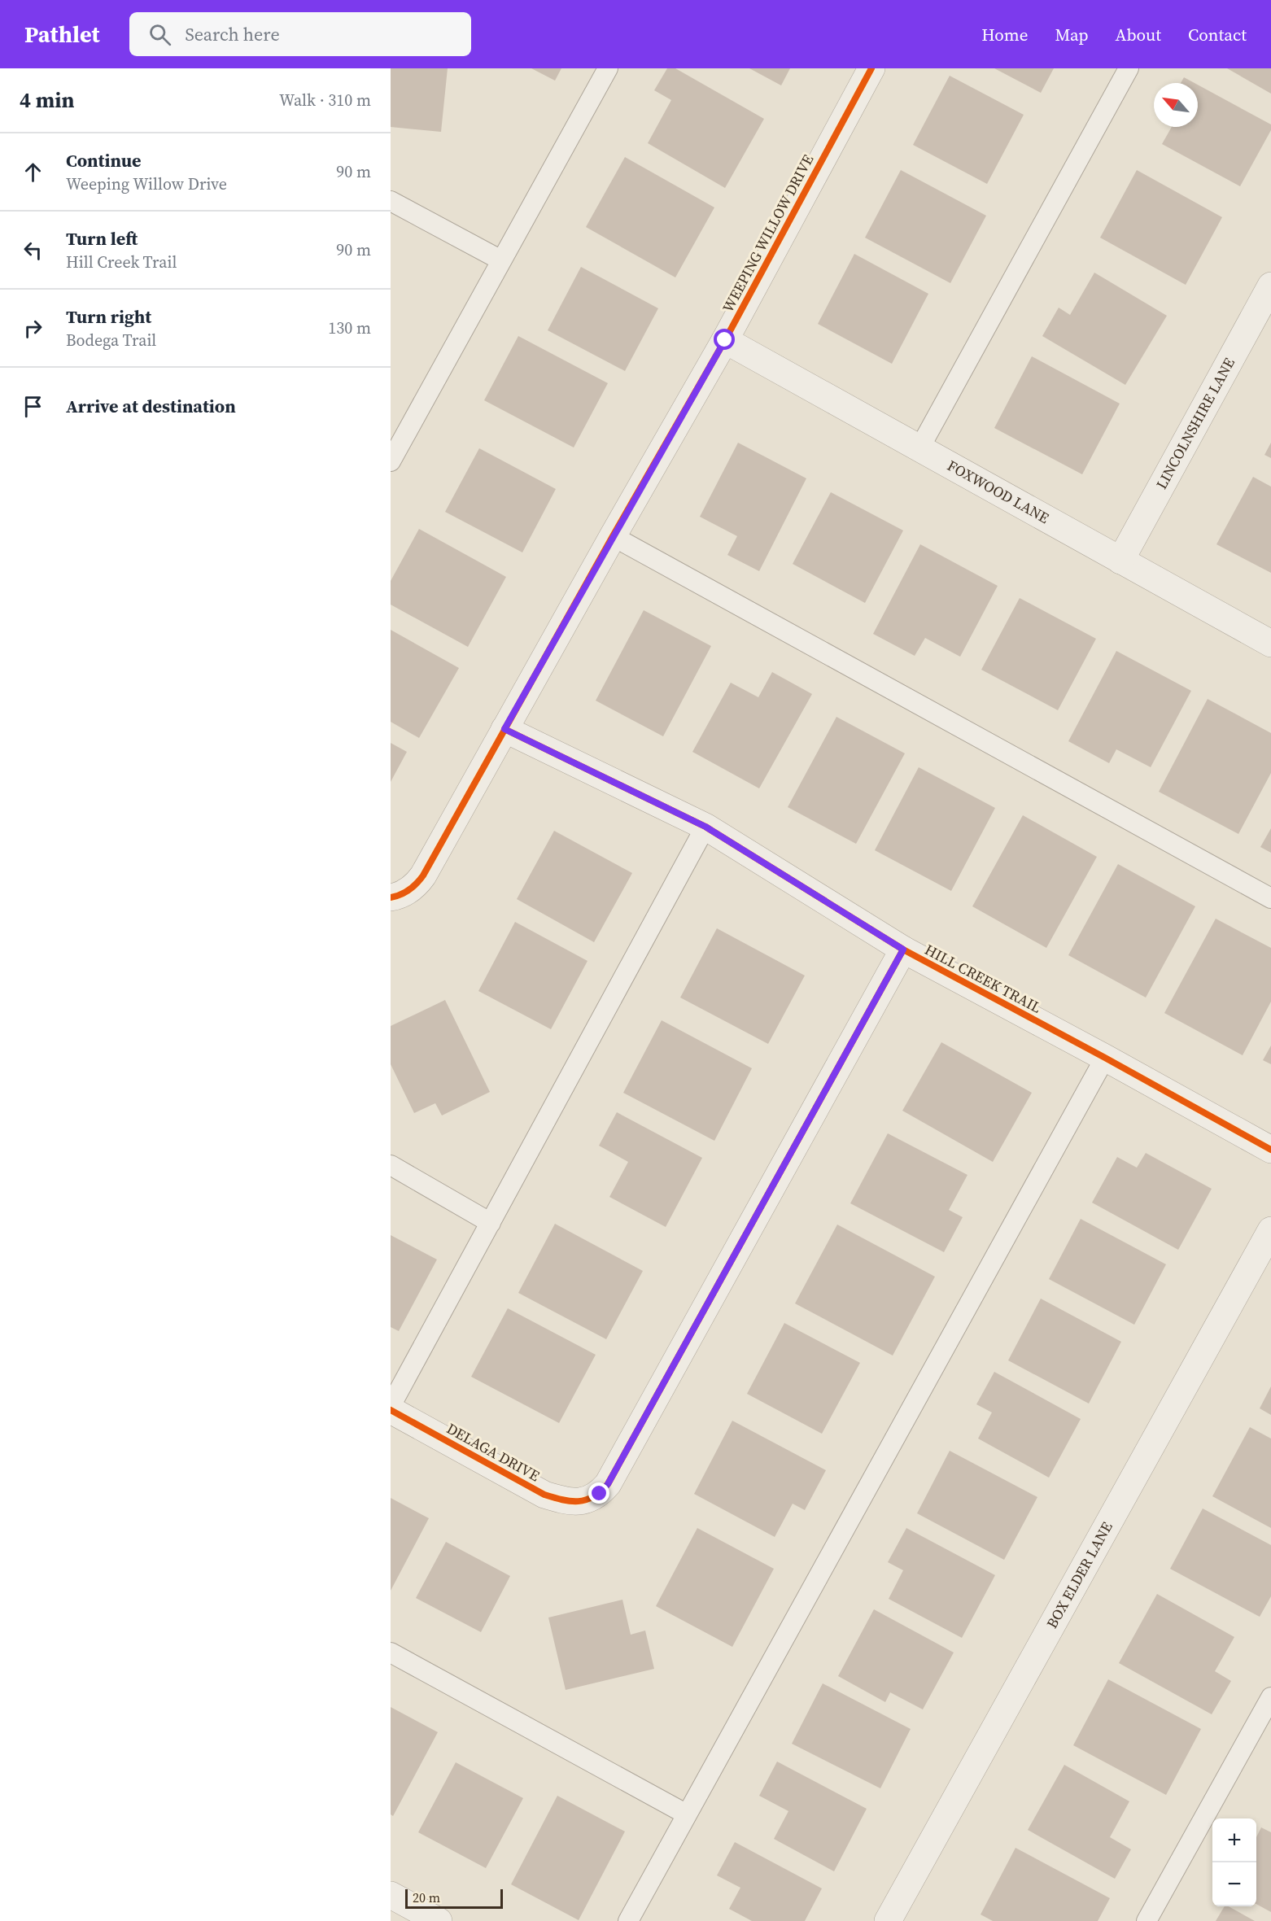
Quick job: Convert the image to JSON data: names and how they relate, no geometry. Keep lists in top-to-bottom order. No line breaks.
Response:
{"streets":{"street":["WEEPING WILLOW DRIVE","LINCOLNSHIRE LANE","FOXWOOD LANE","HILL CREEK TRAIL","DELAGA DRIVE","BOX ELDER LANE"]},"crossings":[["WEEPING WILLOW DRIVE","FOXWOOD LANE"],["WEEPING WILLOW DRIVE","HILL CREEK TRAIL"],["LINCOLNSHIRE LANE","FOXWOOD LANE"],["HILL CREEK TRAIL","DELAGA DRIVE"]],"scale_bar":"20 m","north":"top left","page":{"header":"Pathlet","search":"Search here","nav":["Home","Map","About","Contact"],"heading":["4 min","Walk · 310 m"],"list":[["Continue","Weeping Willow Drive","90 m"],["Turn left","Hill Creek Trail","90 m"],["Turn right","Bodega Trail","130 m"],"Arrive at destination"],"map_buttons":["+","−"],"scale":"20 m"}}
